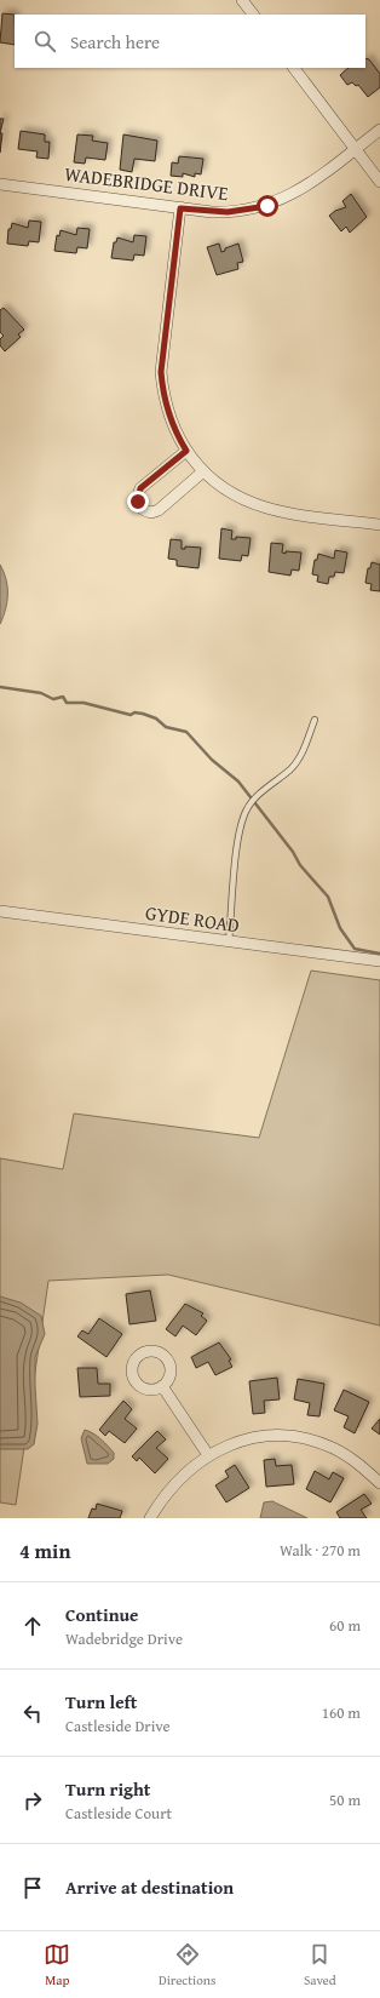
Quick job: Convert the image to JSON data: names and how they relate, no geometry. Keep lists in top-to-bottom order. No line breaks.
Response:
{"streets":{"street":["WADEBRIDGE DRIVE","GYDE ROAD"]},"page":{"search":"Search here","heading":["4 min","Walk · 270 m"],"list":[["Continue","Wadebridge Drive","60 m"],["Turn left","Castleside Drive","160 m"],["Turn right","Castleside Court","50 m"],"Arrive at destination"],"nav":["Map","Directions","Saved"]}}
